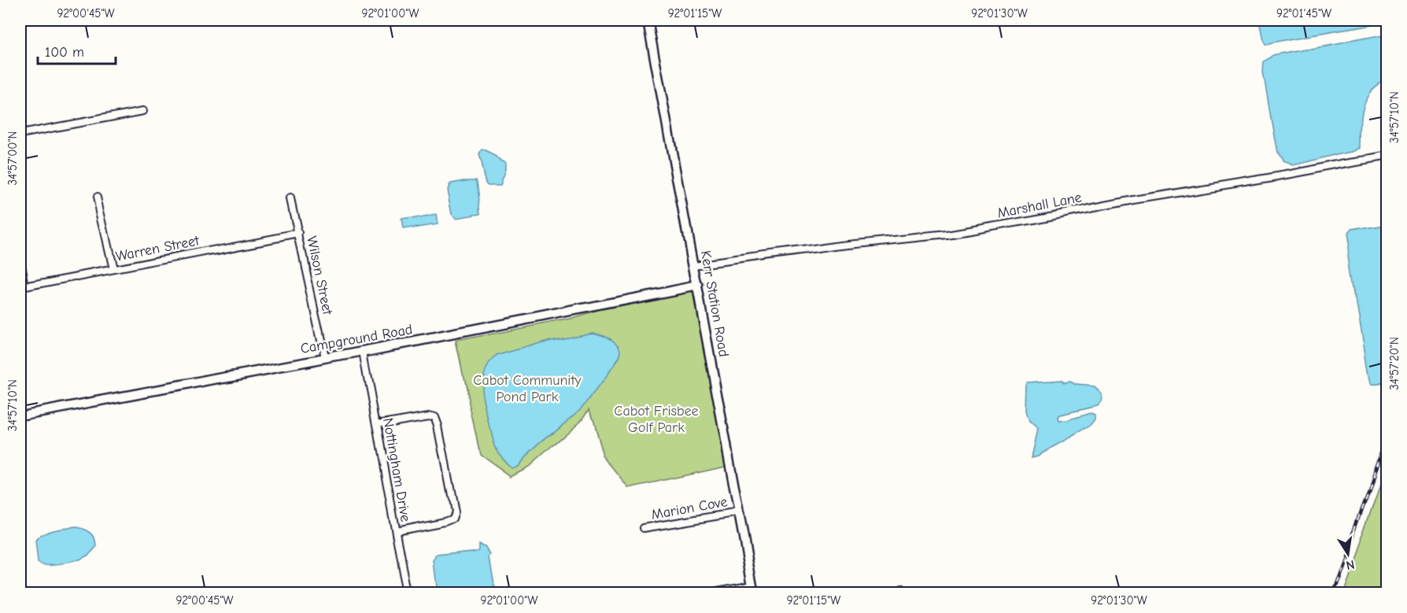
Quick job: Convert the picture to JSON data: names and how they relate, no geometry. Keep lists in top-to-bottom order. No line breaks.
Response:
{"streets":{"street":["Marshall Lane","Warren Street","Wilson Street","Kerr Station Road","Campground Road","Nottingham Drive","Marion Cove"]},"crossings":[["Marshall Lane","Kerr Station Road"],["Warren Street","Wilson Street"],["Wilson Street","Campground Road"],["Kerr Station Road","Campground Road"],["Kerr Station Road","Marion Cove"],["Campground Road","Nottingham Drive"]],"parks":["Cabot Community Pond Park","Cabot Frisbee Golf Park"],"scale_bar":"100 m","north":"bottom","coordinates":["92°00'45\"W","92°01'00\"W","92°01'15\"W","92°01'30\"W","92°01'45\"W","34°57'10\"N","34°57'00\"N","34°57'20\"N"]}
